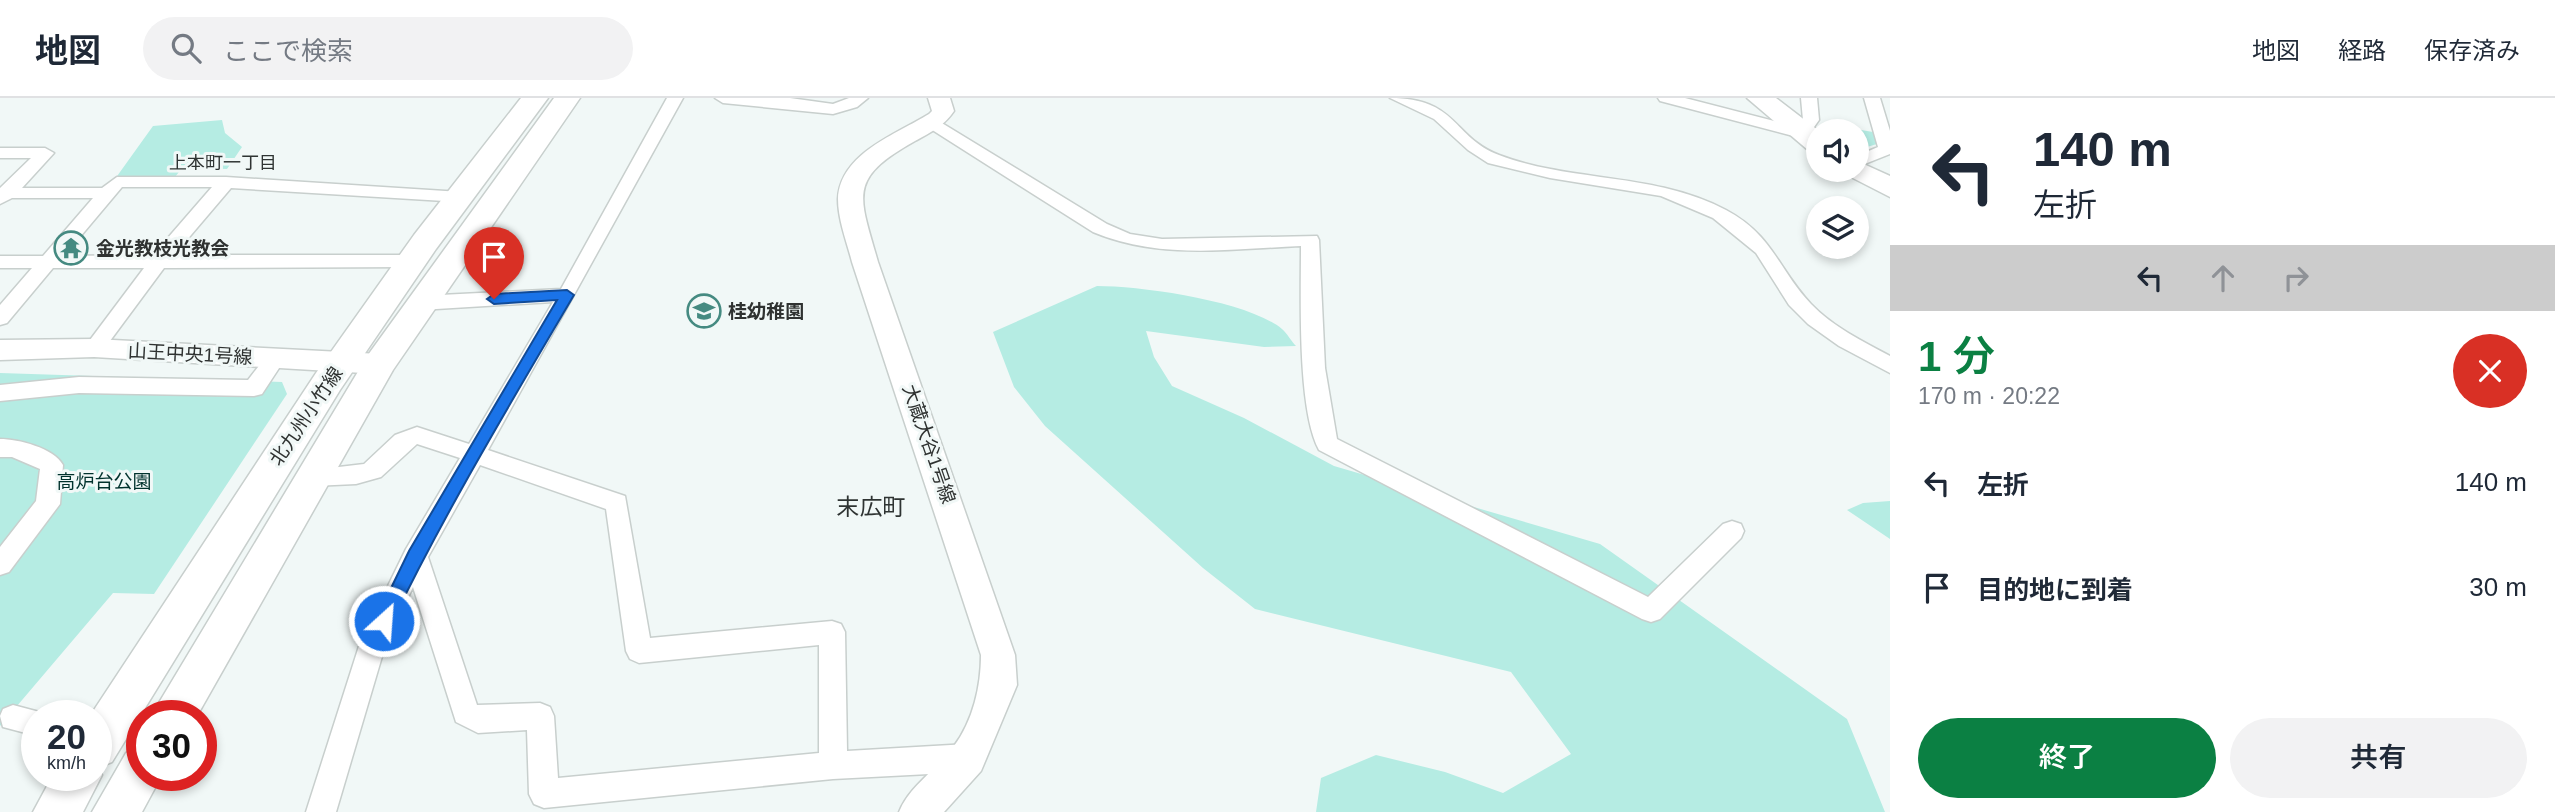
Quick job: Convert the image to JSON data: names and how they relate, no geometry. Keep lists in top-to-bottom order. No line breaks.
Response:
{"streets":{"main road":["北九州小竹線"],"street":["山王中央1号線","大蔵大谷1号線"]},"crossings":[["山王中央1号線","北九州小竹線"]],"districts":["上本町一丁目","末広町"],"parks":["高炉台公園"],"places":{"temple":["金光教枝光教会"],"school or university":["桂幼稚園"]},"page":{"header":"地図","search":"ここで検索","nav":["地図","経路","保存済み"],"turn":["140 m","左折"],"heading":["1 分","170 m · 20:22"],"list":[{"name":"左折","value":"140 m"},{"name":"目的地に到着","value":"30 m"}],"speed":"20 km/h","limit":"30","buttons":["終了","共有"]}}
